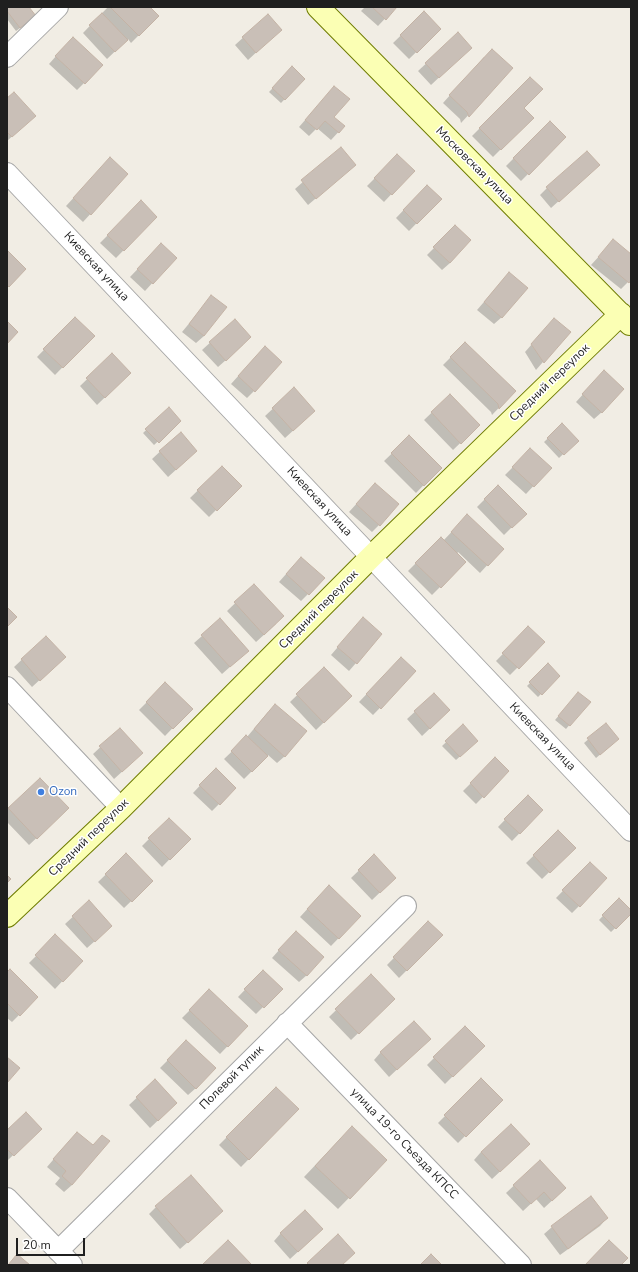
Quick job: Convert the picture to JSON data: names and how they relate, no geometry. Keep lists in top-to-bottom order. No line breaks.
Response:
{"streets":{"street":["Московская улица","Киевская улица","Средний переулок","Полевой тупик","улица 19-го Съезда КПСС"]},"crossings":[["Московская улица","Средний переулок"],["Киевская улица","Средний переулок"],["Полевой тупик","улица 19-го Съезда КПСС"]],"places":["Ozon"],"scale_bar":"20 m"}
